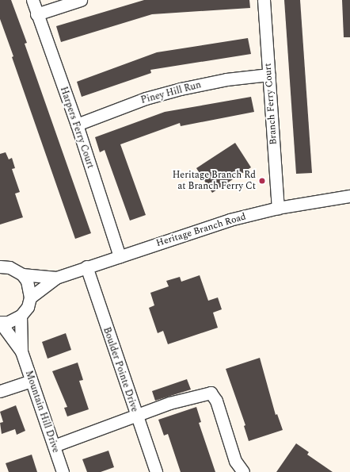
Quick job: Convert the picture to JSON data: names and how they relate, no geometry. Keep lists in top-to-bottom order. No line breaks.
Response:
{"streets":{"street":["Piney Hill Run","Branch Ferry Court","Harpers Ferry Court","Heritage Branch Road","Boulder Pointe Drive","Mountain Hill Drive"]},"crossings":[["Piney Hill Run","Branch Ferry Court"],["Piney Hill Run","Harpers Ferry Court"],["Branch Ferry Court","Heritage Branch Road"],["Harpers Ferry Court","Heritage Branch Road"],["Heritage Branch Road","Boulder Pointe Drive"]],"places":["Heritage Branch Rd at Branch Ferry Ct"]}
